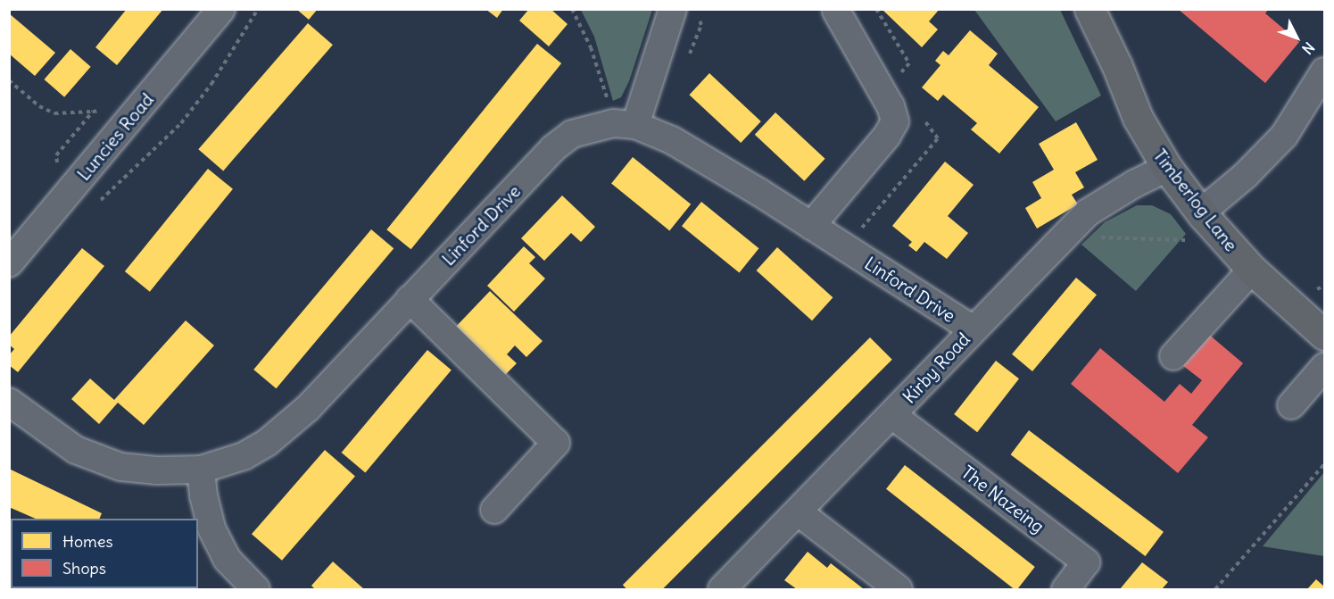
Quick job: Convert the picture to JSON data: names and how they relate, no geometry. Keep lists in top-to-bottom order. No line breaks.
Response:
{"streets":{"main road":["Timberlog Lane"],"street":["Luncies Road","Linford Drive","Kirby Road","The Nazeing"]},"crossings":[["Timberlog Lane","Kirby Road"],["Linford Drive","Kirby Road"],["Kirby Road","The Nazeing"]],"legend":["Homes","Shops"],"north":"bottom right"}
